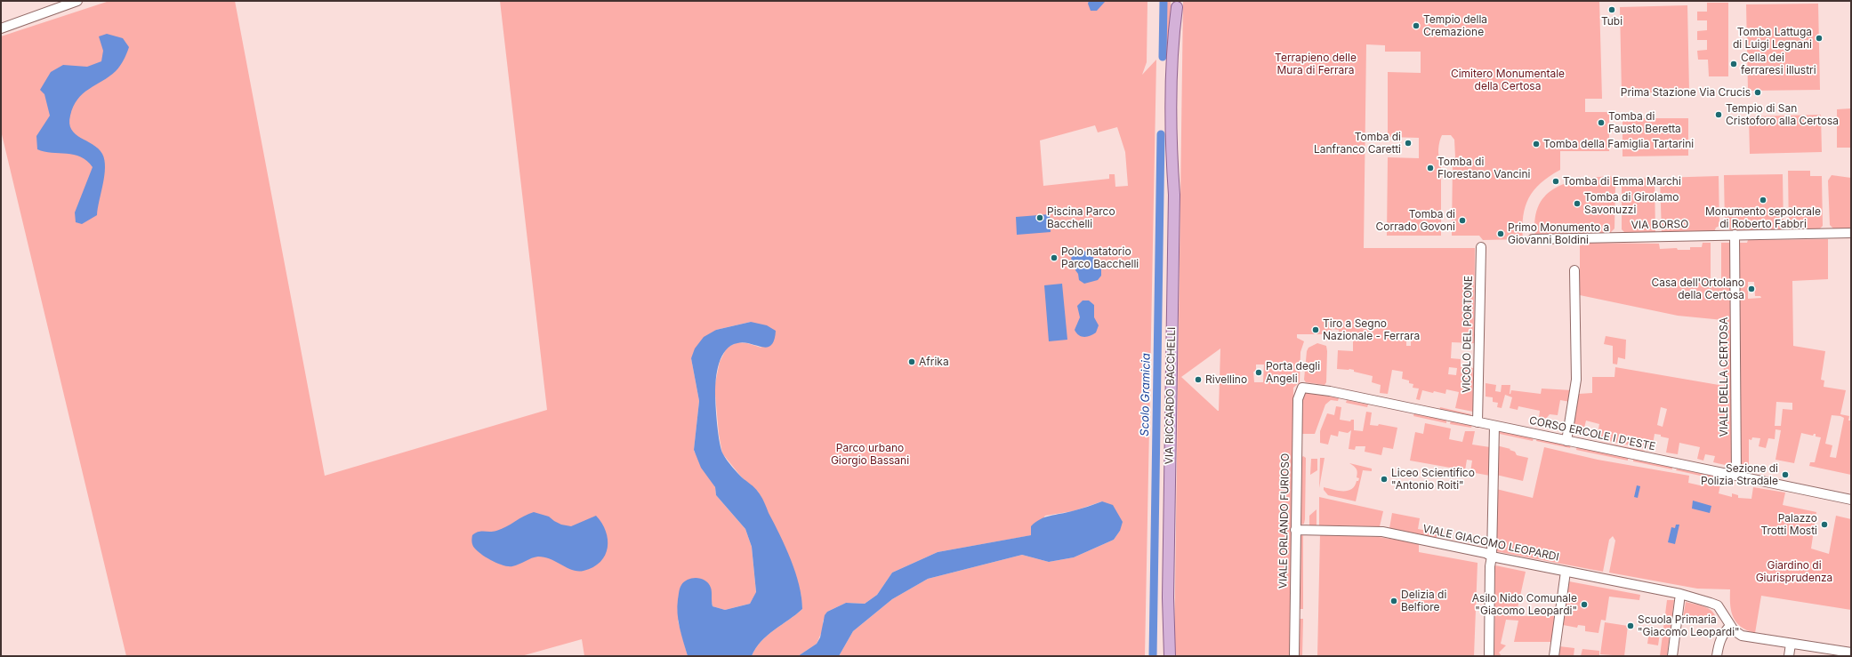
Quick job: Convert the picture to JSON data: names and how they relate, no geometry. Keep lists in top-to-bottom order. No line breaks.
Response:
{"streets":{"main road":["VIA RICCARDO BACCHELLI"],"street":["VIA BORSO","VICOLO DEL PORTONE","VIALE DELLA CERTOSA","CORSO ERCOLE I D'ESTE","VIALE ORLANDO FURIOSO","VIALE GIACOMO LEOPARDI"]},"crossings":[["VIA BORSO","VIALE DELLA CERTOSA"],["VICOLO DEL PORTONE","CORSO ERCOLE I D'ESTE"],["VIALE DELLA CERTOSA","CORSO ERCOLE I D'ESTE"],["CORSO ERCOLE I D'ESTE","VIALE ORLANDO FURIOSO"],["VIALE ORLANDO FURIOSO","VIALE GIACOMO LEOPARDI"]],"water":["Scolo Gramicia"],"parks":["Terrapieno delle Mura di Ferrara","Cimitero Monumentale della Certosa","Parco urbano Giorgio Bassani","Giardino di Giurisprudenza"],"places":["Tubi","Tempio della Cremazione","Tomba Lattuga di Luigi Legnani","Cella dei ferraresi illustri","Prima Stazione Via Crucis","Tempio di San Cristoforo alla Certosa","Tomba di Fausto Beretta","Tomba di Lanfranco Caretti","Tomba della Famiglia Tartarini","Tomba di Florestano Vancini","Tomba di Emma Marchi","Monumento sepolcrale di Roberto Fabbri","Tomba di Girolamo Savonuzzi","Piscina Parco Bacchelli","Tomba di Corrado Govoni","Primo Monumento a Giovanni Boldini","Polo natatorio Parco Bacchelli","Casa dell'Ortolano della Certosa","Tiro a Segno Nazionale - Ferrara","Afrika","Porta degli Angeli","Rivellino","Sezione di Polizia Stradale","Liceo Scientifico \"Antonio Roiti\"","Palazzo Trotti Mosti","Delizia di Belfiore","Asilo Nido Comunale \"Giacomo Leopardi\"","Scuola Primaria \"Giacomo Leopardi\""]}
